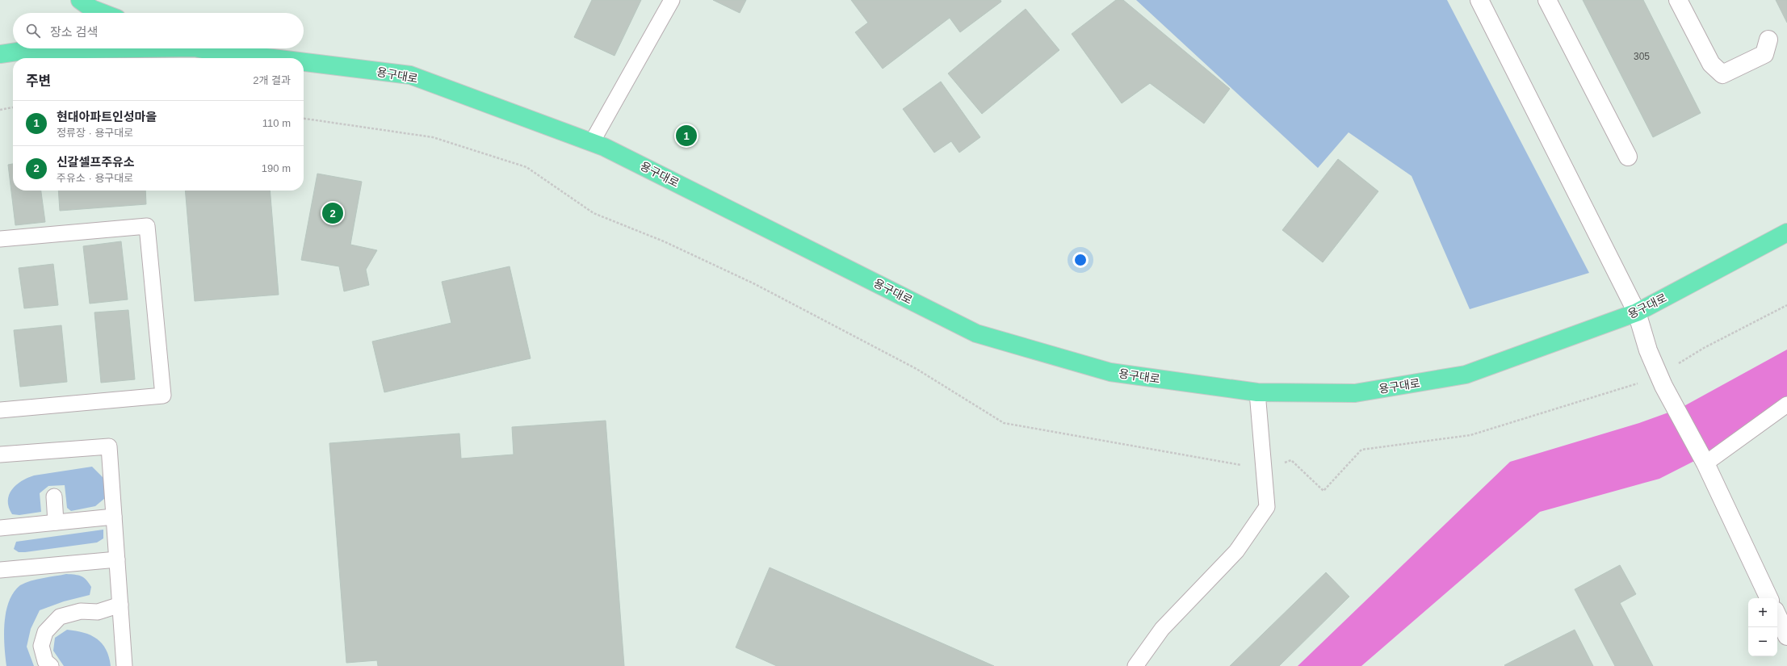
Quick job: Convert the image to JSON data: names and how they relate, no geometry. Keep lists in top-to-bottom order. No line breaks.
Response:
{"streets":{"main road":["용구대로"]},"house_numbers":["305"],"page":{"search":"장소 검색","heading":["주변","2개 결과"],"list":[{"mark":"1","name":"현대아파트인성마을","note":"정류장 · 용구대로","value":"110 m"},{"mark":"2","name":"신갈셀프주유소","note":"주유소 · 용구대로","value":"190 m"}],"pins":["1","2"],"map_buttons":["+","−"]}}
